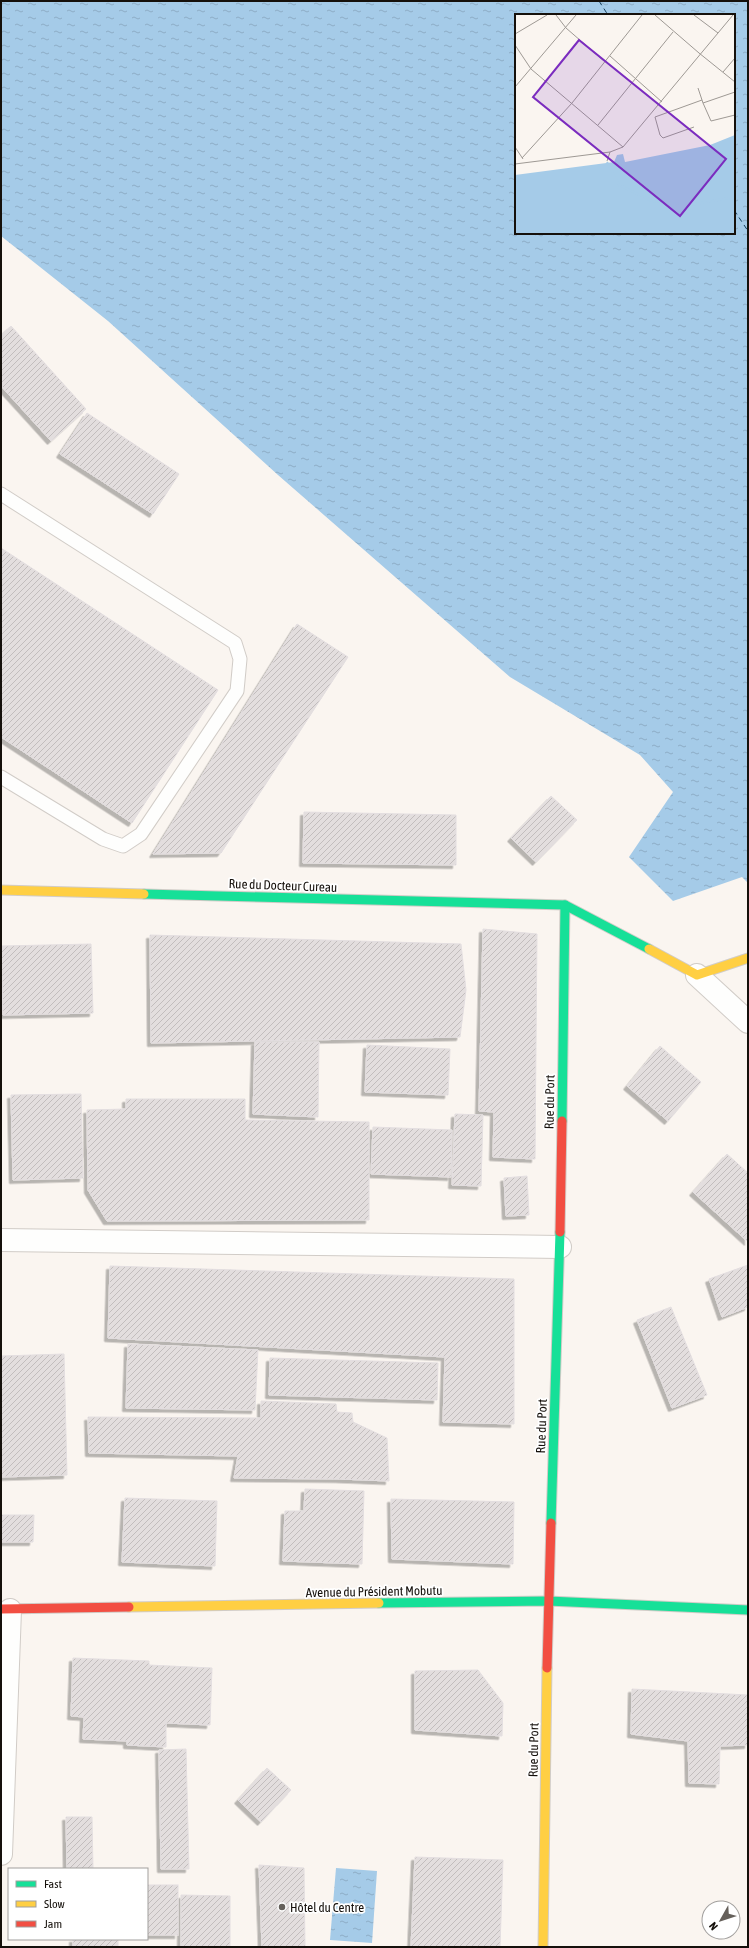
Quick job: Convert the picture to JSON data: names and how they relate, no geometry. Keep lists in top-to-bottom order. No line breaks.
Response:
{"streets":{"street":["Rue du Docteur Cureau","Rue du Port","Avenue du Président Mobutu"]},"crossings":[["Rue du Docteur Cureau","Rue du Port"],["Rue du Port","Avenue du Président Mobutu"]],"places":["Hôtel du Centre"],"legend":["Fast","Slow","Jam"],"north":"bottom left"}
